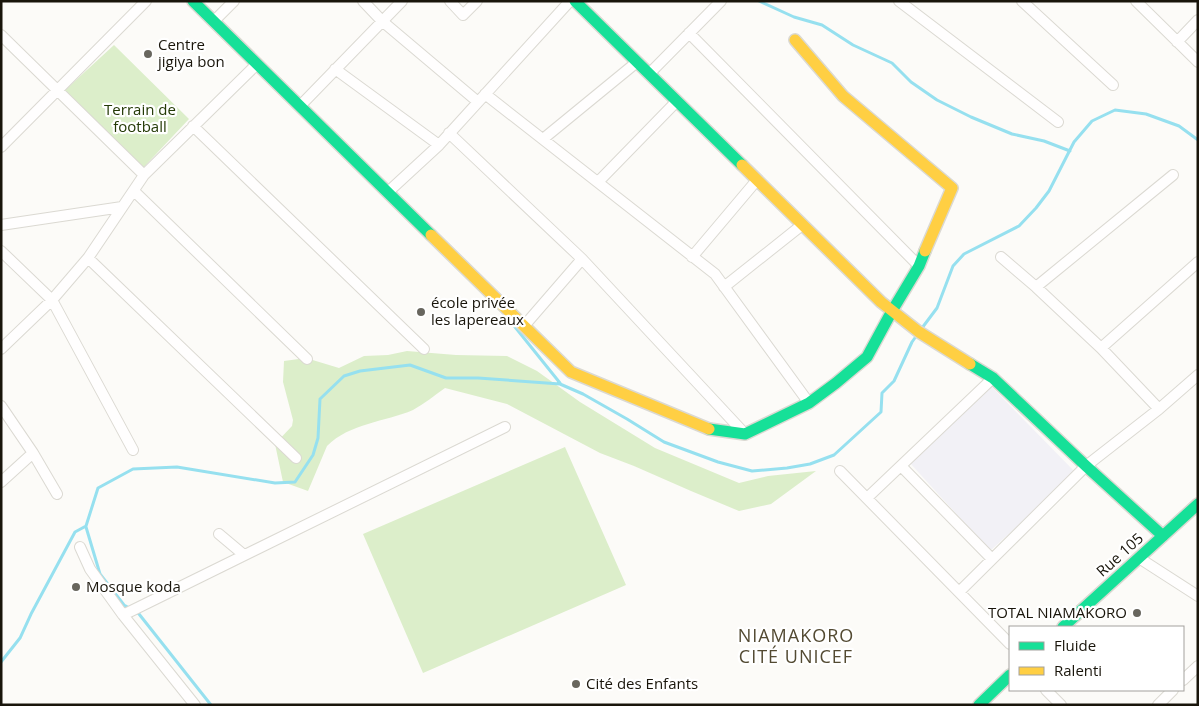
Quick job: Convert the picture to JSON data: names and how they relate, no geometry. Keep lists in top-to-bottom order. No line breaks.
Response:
{"streets":{"street":["Rue 105"]},"districts":["NIAMAKORO CITÉ UNICEF"],"parks":["Terrain de football"],"places":["Centre jigiya bon","école privée les lapereaux","Mosque koda","TOTAL NIAMAKORO","Cité des Enfants"],"legend":["Fluide","Ralenti"]}
